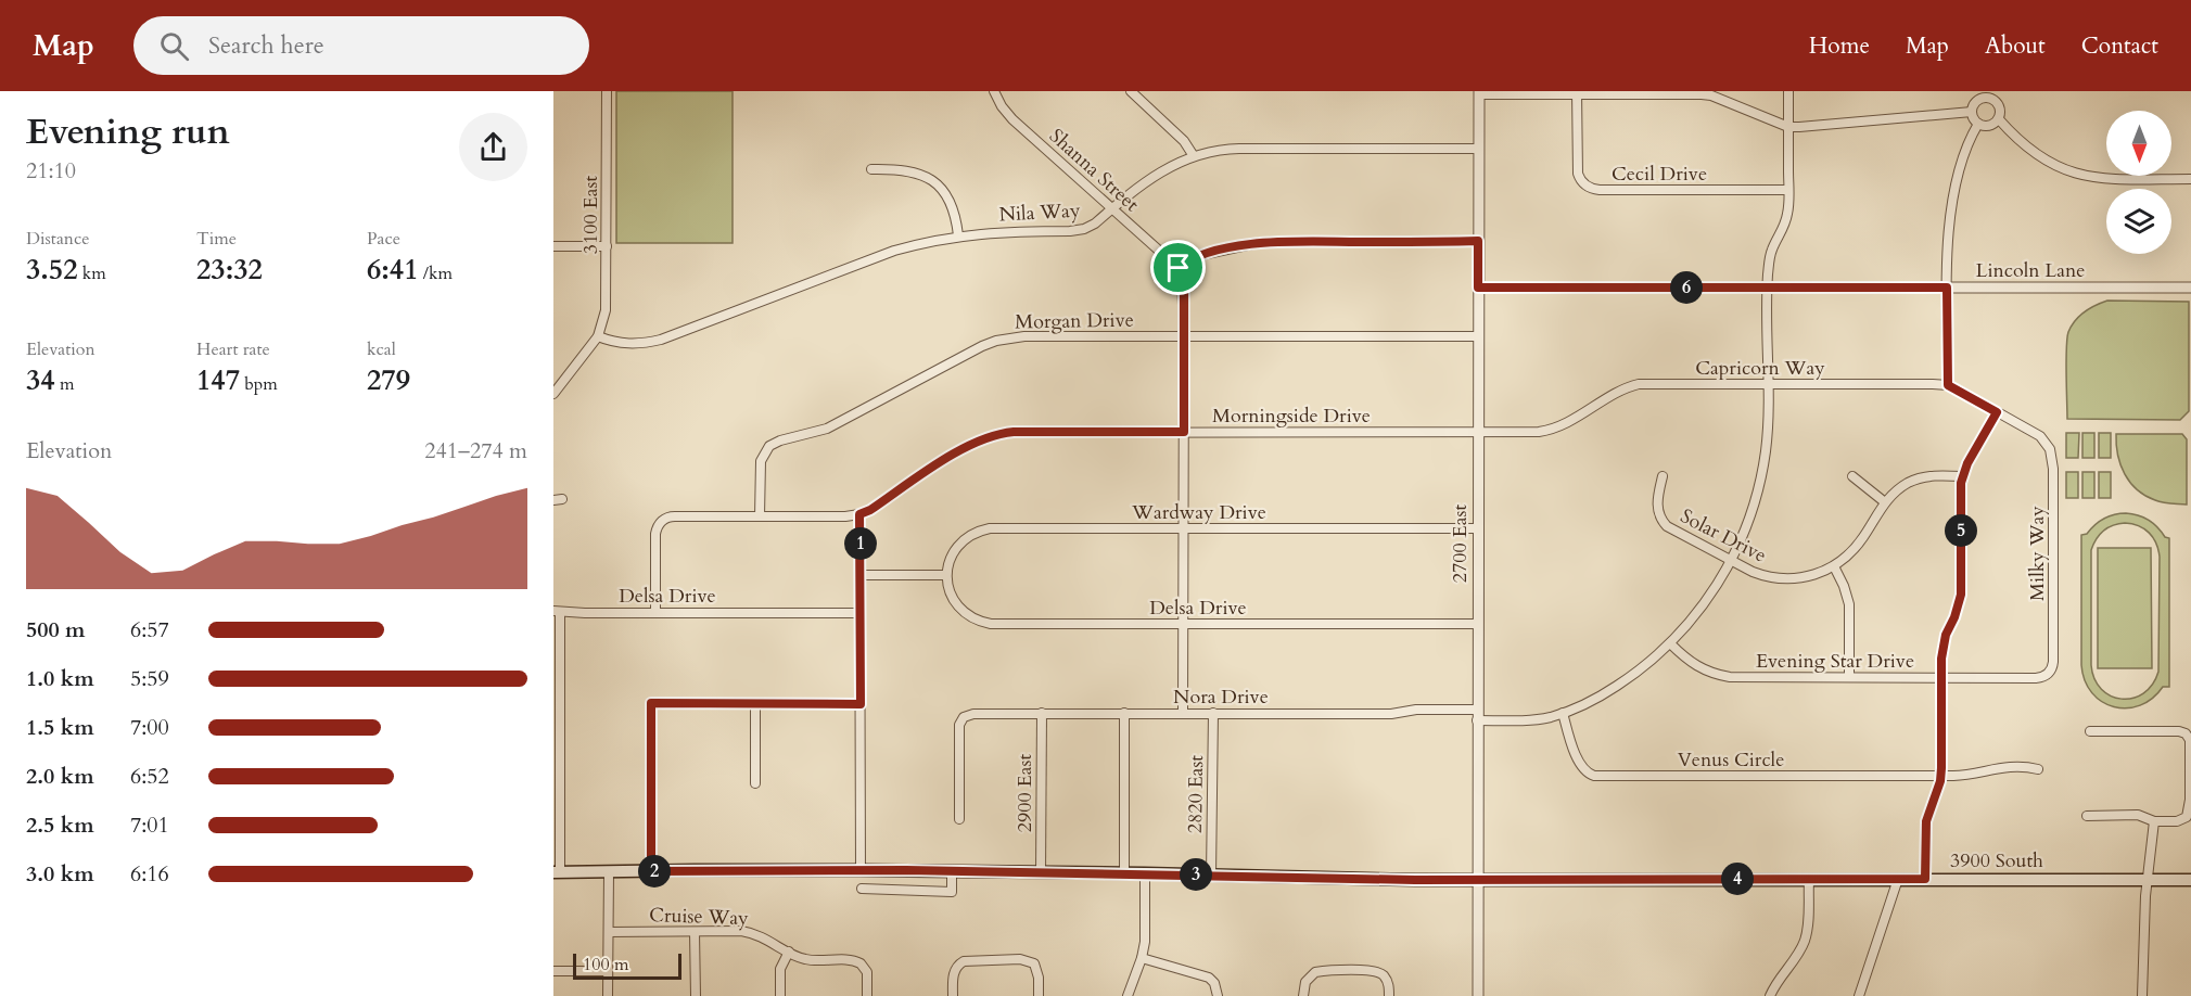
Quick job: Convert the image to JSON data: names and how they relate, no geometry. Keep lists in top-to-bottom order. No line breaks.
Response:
{"streets":{"main road":["3900 South"],"street":["Shanna Street","Cecil Drive","Nila Way","3100 East","Lincoln Lane","Morgan Drive","Capricorn Way","Morningside Drive","Wardway Drive","Solar Drive","2700 East","Milky Way","Delsa Drive","Evening Star Drive","Nora Drive","Venus Circle","2900 East","2820 East","Cruise Way"]},"crossings":[["Shanna Street","Nila Way"],["Cecil Drive","Nora Drive"],["Nila Way","3100 East"],["Nila Way","2700 East"],["Lincoln Lane","2700 East"],["Lincoln Lane","Nora Drive"],["Morgan Drive","Morningside Drive"],["Morgan Drive","2700 East"],["Capricorn Way","Morningside Drive"],["Capricorn Way","2700 East"],["Capricorn Way","Milky Way"],["Capricorn Way","Nora Drive"],["Morningside Drive","2700 East"],["Morningside Drive","Delsa Drive"],["Wardway Drive","2700 East"],["Wardway Drive","Delsa Drive"],["Solar Drive","Nora Drive"],["2700 East","Delsa Drive"],["2700 East","Nora Drive"],["2700 East","3900 South"],["Milky Way","Evening Star Drive"],["Evening Star Drive","Nora Drive"],["Nora Drive","Venus Circle"],["Nora Drive","2900 East"],["Nora Drive","2820 East"],["2900 East","3900 South"],["2820 East","3900 South"]],"scale_bar":"100 m","north":"bottom","page":{"header":"Map","search":"Search here","nav":["Home","Map","About","Contact"],"heading":["Evening run","21:10"],"stats":[["Distance","3.52 km"],["Time","23:32"],["Pace","6:41 /km"],["Elevation","34 m"],["Heart rate","147 bpm"],["kcal","279"]],"pins":["6","5","1","2","3","4"],"chart":["Elevation","241–274 m"],"list":[{"name":"500 m","note":"6:57"},{"name":"1.0 km","note":"5:59"},{"name":"1.5 km","note":"7:00"},{"name":"2.0 km","note":"6:52"},{"name":"2.5 km","note":"7:01"},{"name":"3.0 km","note":"6:16"}],"scale":"100 m"}}
